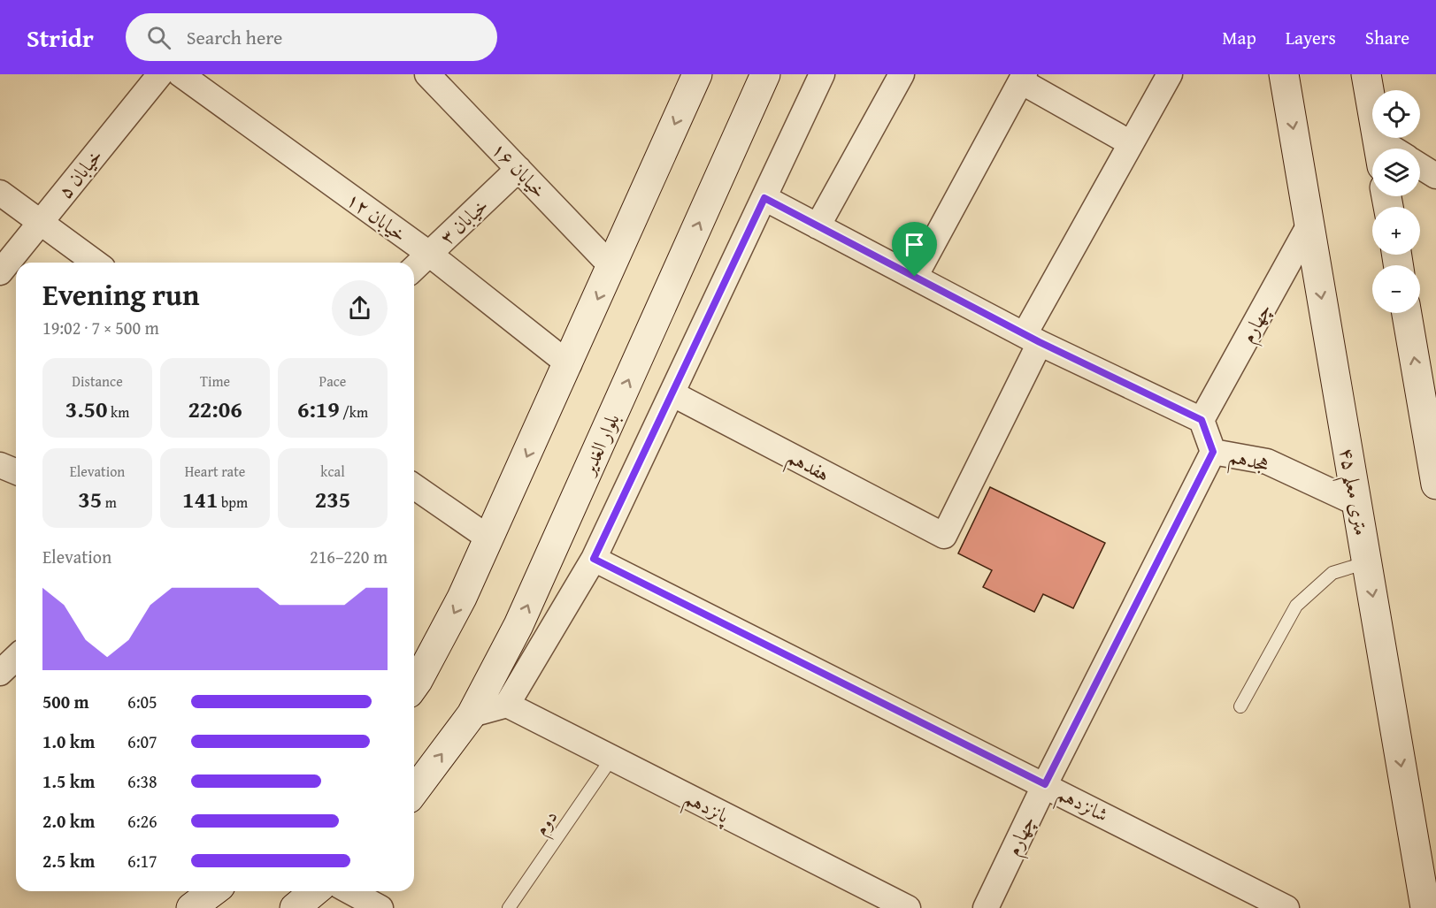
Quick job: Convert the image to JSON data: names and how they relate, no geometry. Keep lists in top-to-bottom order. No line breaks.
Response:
{"streets":{"main road":["بلوار الغدیر","۴۵ متری معلم"],"street":["خیابان ۱۶","خیابان ۵","خیابان ۱۲","خیابان ۳","چهارم","هجدهم","هفدهم","شانزدهم","پانزدهم"],"lane":["دوم"]},"crossings":[["خیابان ۱۶","خیابان ۳"],["خیابان ۱۲","خیابان ۳"],["چهارم","هجدهم"],["چهارم","۴۵ متری معلم"],["چهارم","شانزدهم"],["هجدهم","۴۵ متری معلم"],["پانزدهم","دوم"]],"page":{"header":"Stridr","search":"Search here","nav":["Map","Layers","Share"],"map_buttons":["+","−"],"heading":["Evening run","19:02 · 7 × 500 m"],"stats":[["Distance","3.50 km"],["Time","22:06"],["Pace","6:19 /km"],["Elevation","35 m"],["Heart rate","141 bpm"],["kcal","235"]],"chart":["Elevation","216–220 m"],"list":[{"name":"500 m","note":"6:05"},{"name":"1.0 km","note":"6:07"},{"name":"1.5 km","note":"6:38"},{"name":"2.0 km","note":"6:26"},{"name":"2.5 km","note":"6:17"}]}}
